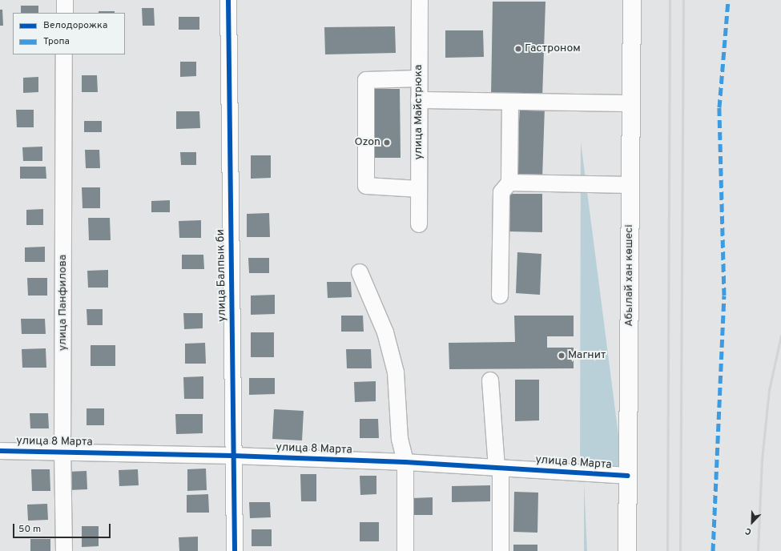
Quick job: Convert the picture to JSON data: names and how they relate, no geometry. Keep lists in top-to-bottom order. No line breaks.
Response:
{"streets":{"main road":["Абылай хан көшесі"],"street":["улица Майстрюка","улица Балпык би","улица Панфилова","улица 8 Марта"]},"crossings":[["улица Балпык би","улица 8 Марта"],["Абылай хан көшесі","улица 8 Марта"],["улица Панфилова","улица 8 Марта"]],"places":["Гастроном","Ozon","Магнит"],"legend":["Велодорожка","Тропа"],"scale_bar":"50 m","north":"bottom left"}
